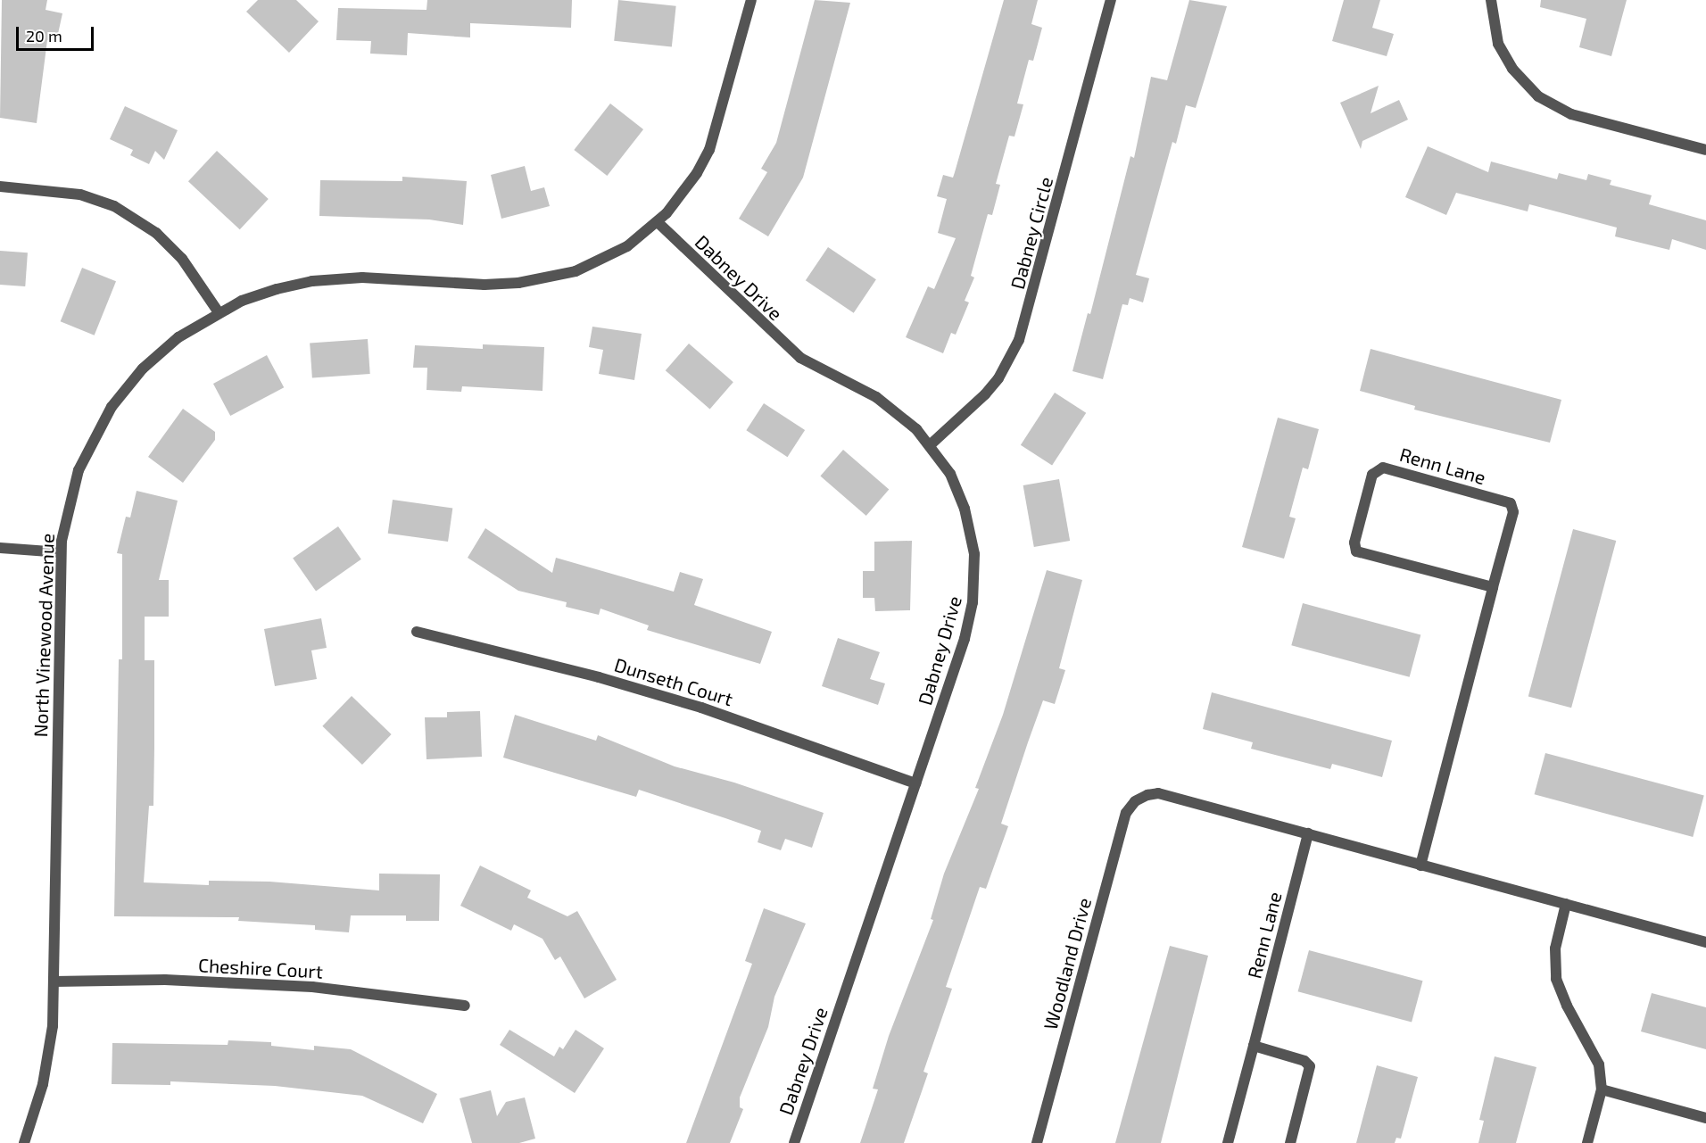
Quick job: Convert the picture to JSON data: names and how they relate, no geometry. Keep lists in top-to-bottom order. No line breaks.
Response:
{"streets":{"street":["Dabney Circle","Dabney Drive","Renn Lane","North Vinewood Avenue","Dunseth Court","Woodland Drive","Cheshire Court"]},"crossings":[["Dabney Circle","Dabney Drive"],["Dabney Drive","North Vinewood Avenue"],["Dabney Drive","Dunseth Court"],["Renn Lane","Woodland Drive"],["North Vinewood Avenue","Cheshire Court"]],"scale_bar":"20 m"}
